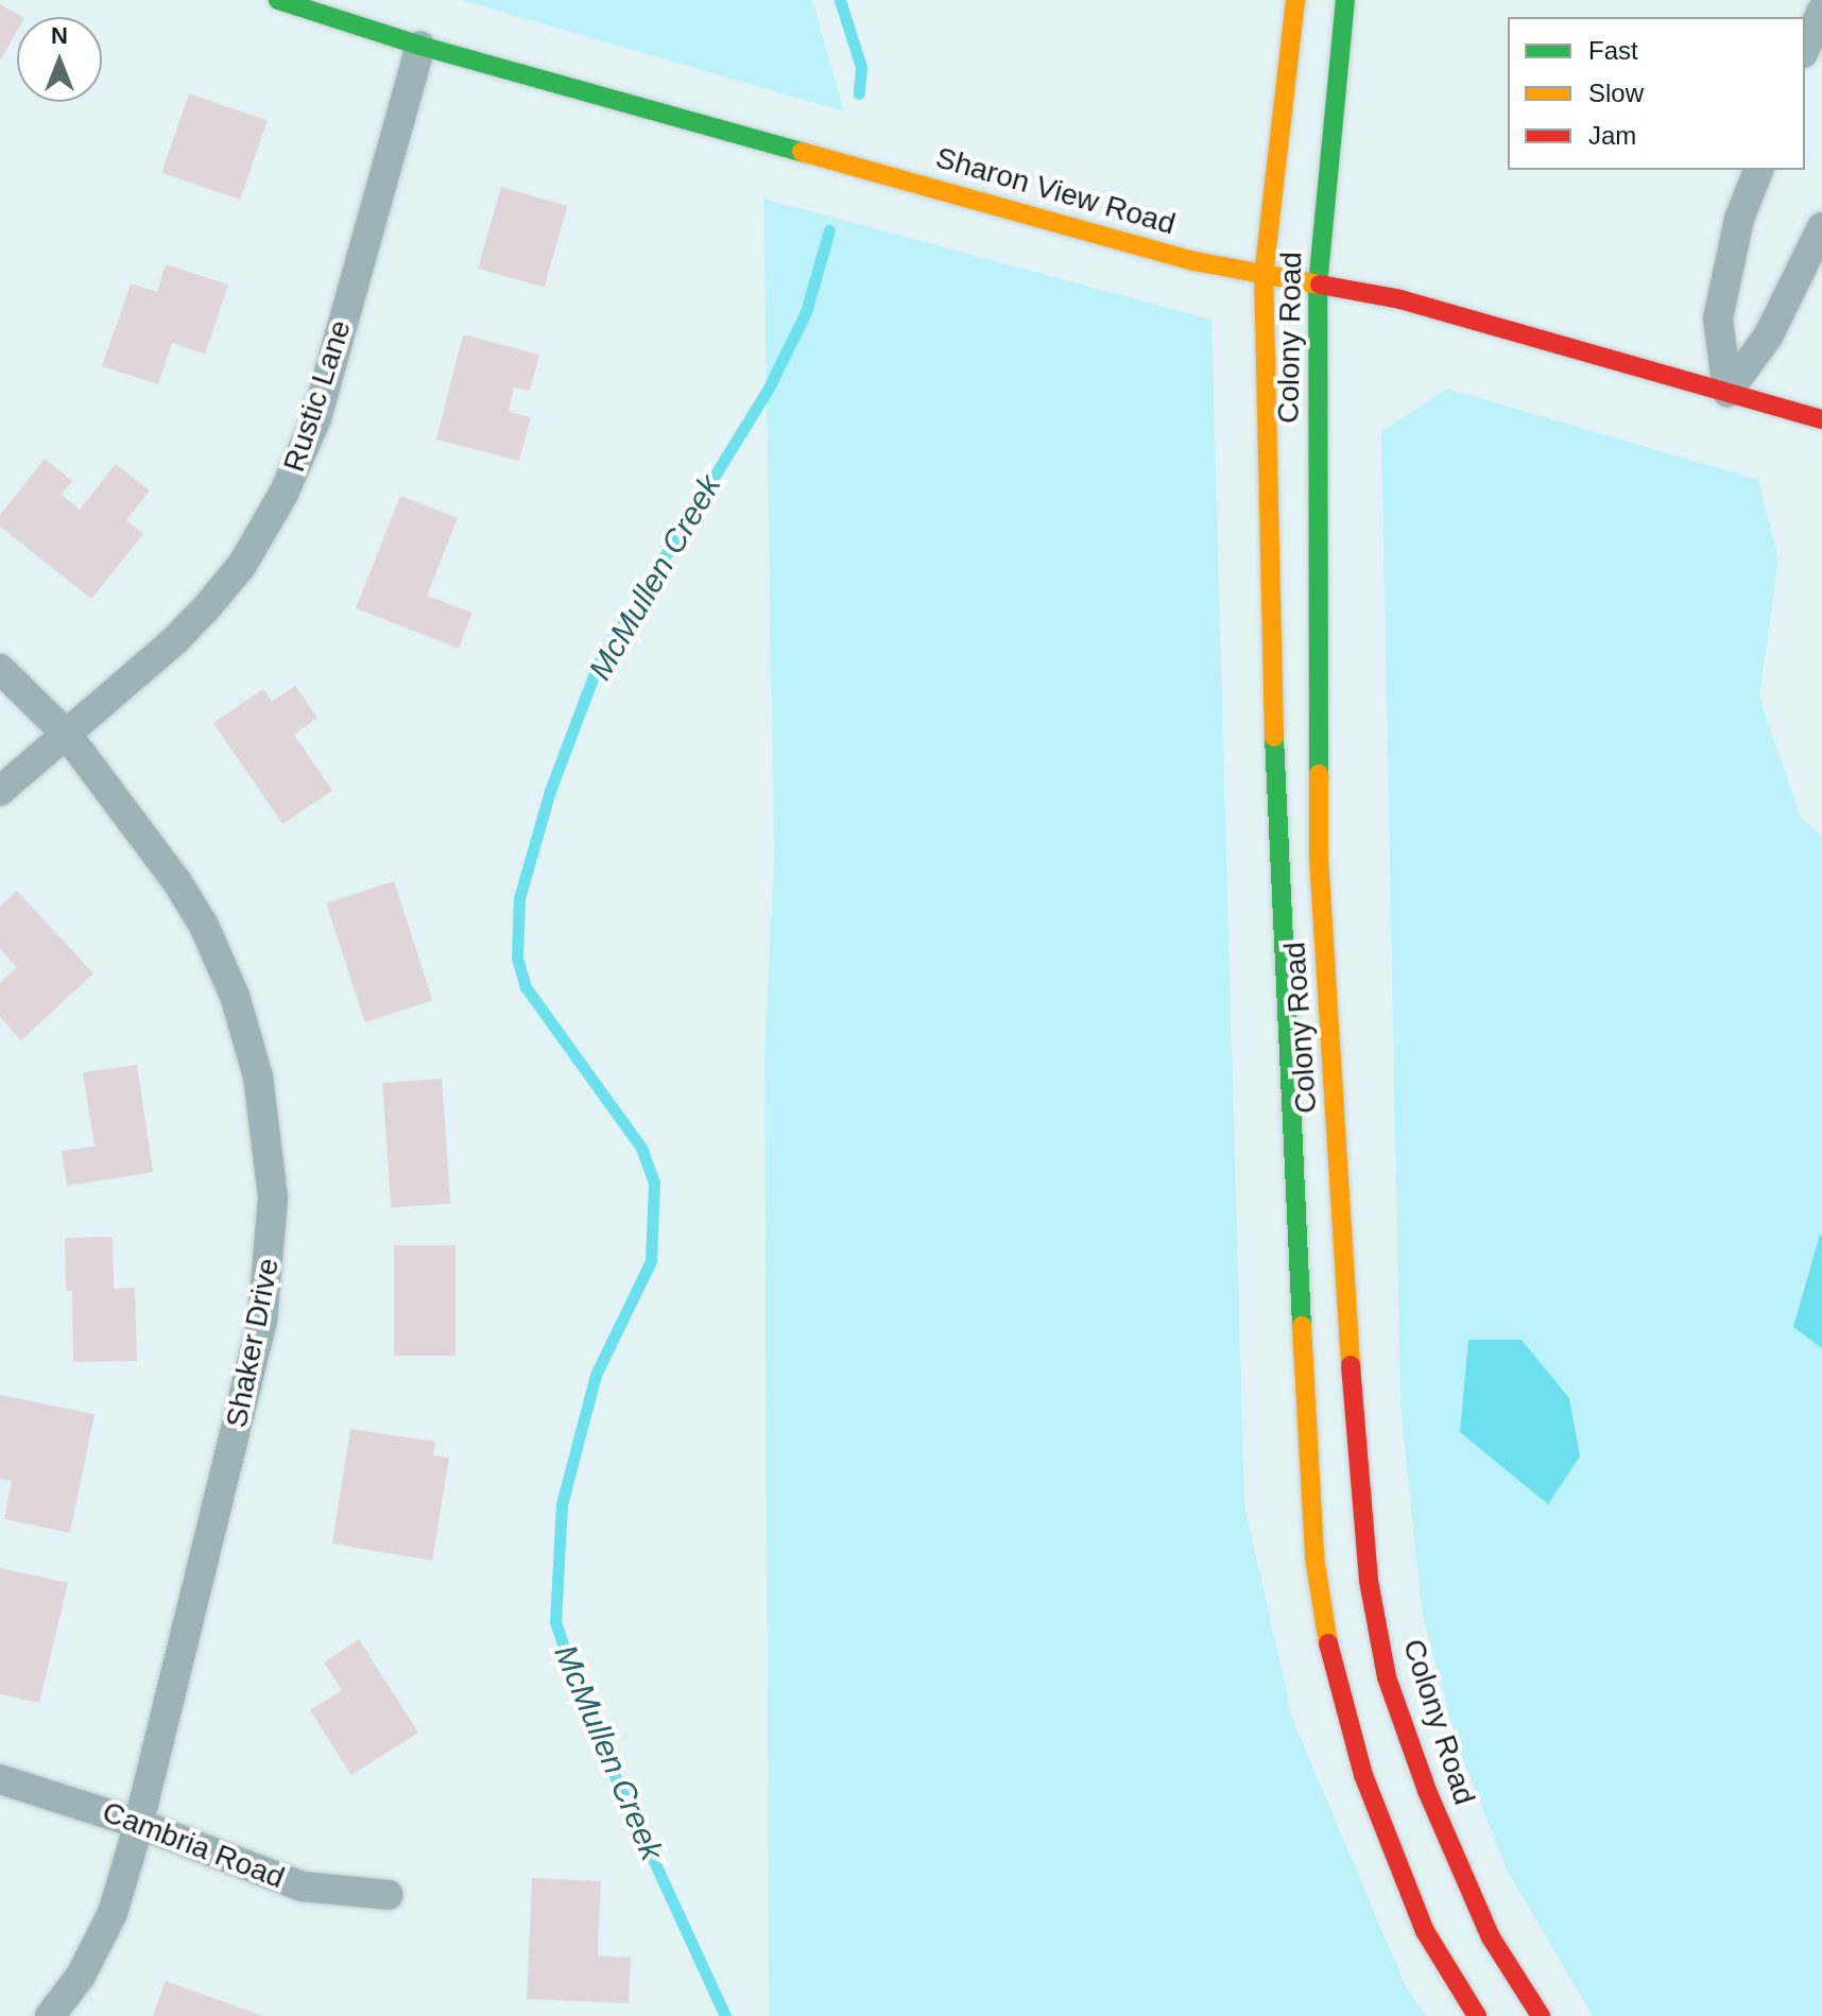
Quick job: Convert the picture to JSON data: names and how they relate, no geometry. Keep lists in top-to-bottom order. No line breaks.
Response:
{"streets":{"main road":["Sharon View Road","Colony Road"],"street":["Rustic Lane","Shaker Drive","Cambria Road"]},"crossings":[["Sharon View Road","Colony Road"],["Sharon View Road","Rustic Lane"],["Rustic Lane","Shaker Drive"],["Shaker Drive","Cambria Road"]],"water":["McMullen Creek"],"legend":["Fast","Slow","Jam"],"north":"top"}
